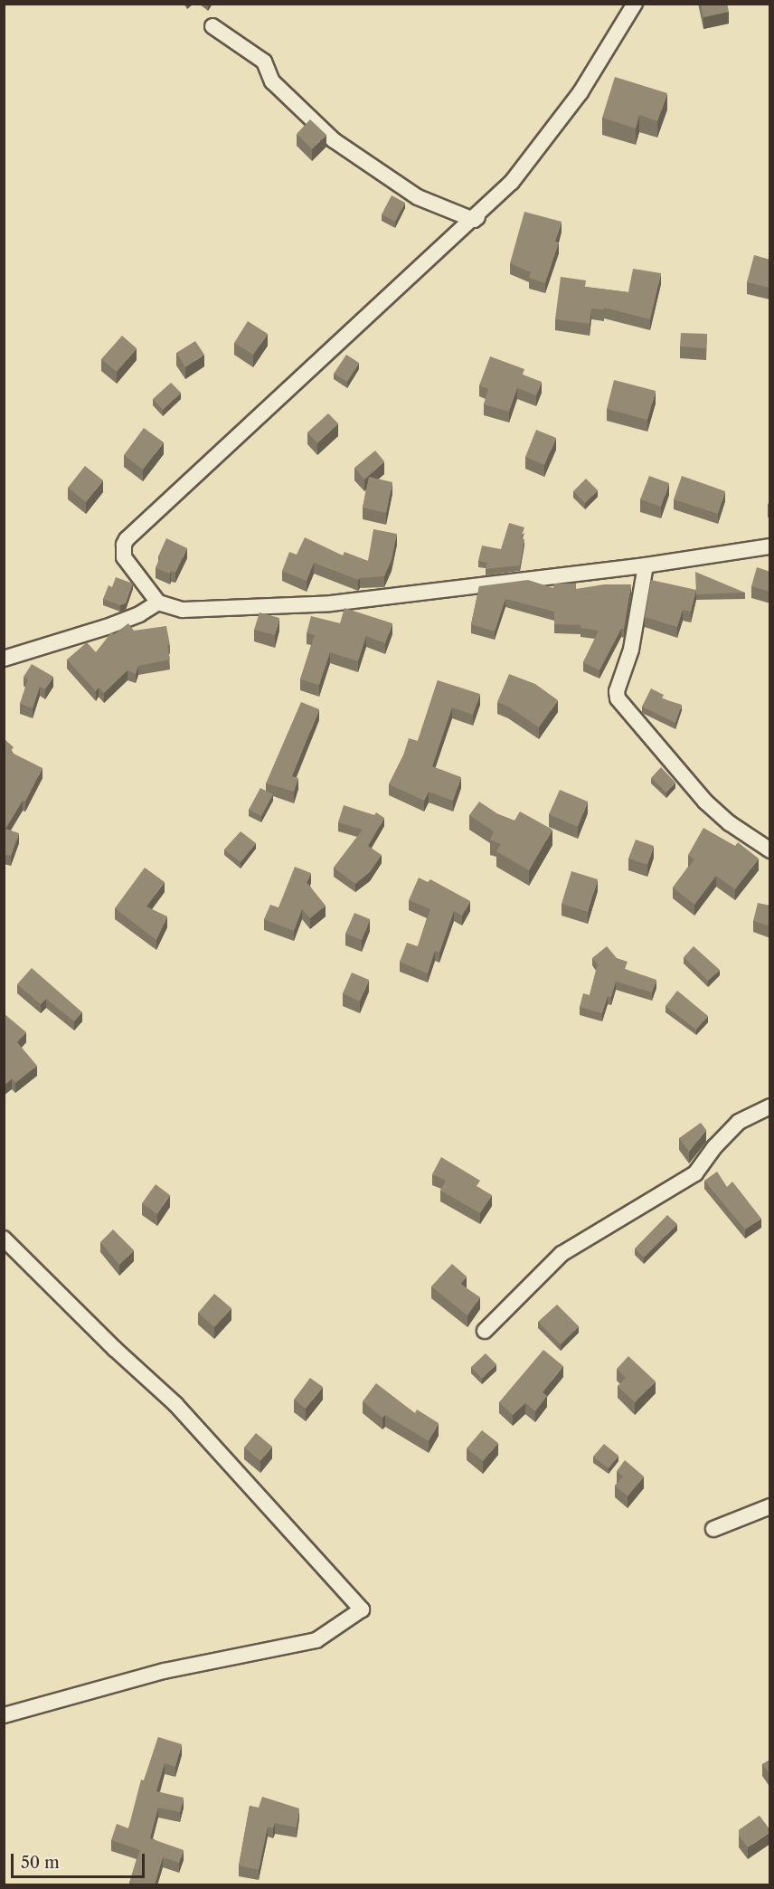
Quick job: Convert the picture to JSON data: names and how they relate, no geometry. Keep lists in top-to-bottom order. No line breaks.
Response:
{"scale_bar":"50 m"}
